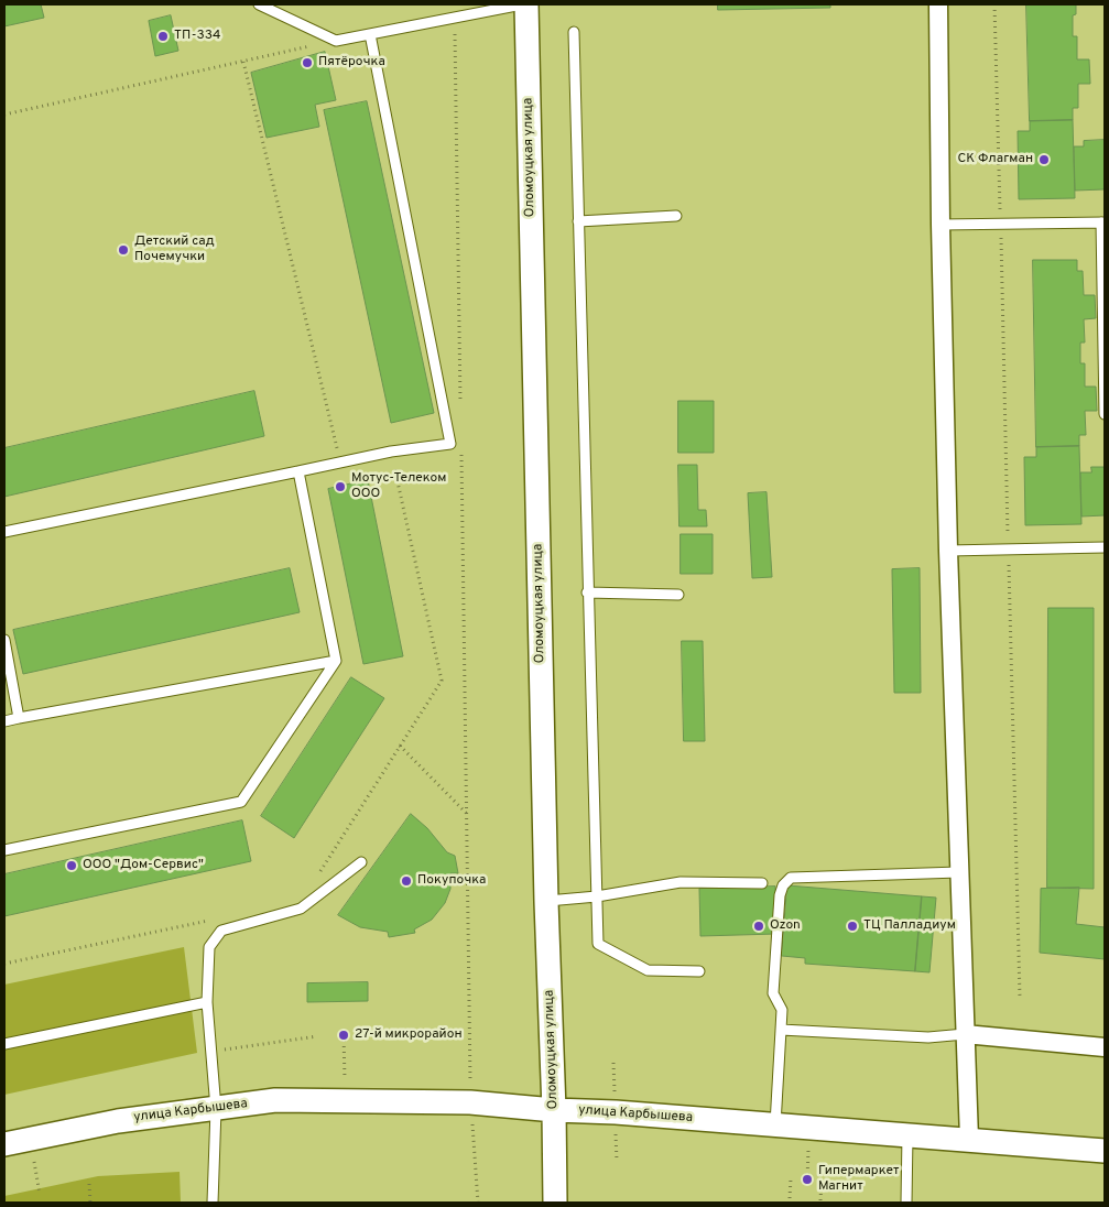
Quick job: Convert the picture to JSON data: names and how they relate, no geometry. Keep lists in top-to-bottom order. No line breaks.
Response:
{"streets":{"street":["Оломоуцкая улица","улица Карбышева"]},"crossings":[["Оломоуцкая улица","улица Карбышева"]],"places":["ТП-334","Пятёрочка","СК Флагман","Детский сад Почемучки","Мотус-Телеком ООО","ООО \"Дом-Сервис\"","Покупочка","Ozon","ТЦ Палладиум","27-й микрорайон","Гипермаркет Магнит"]}
